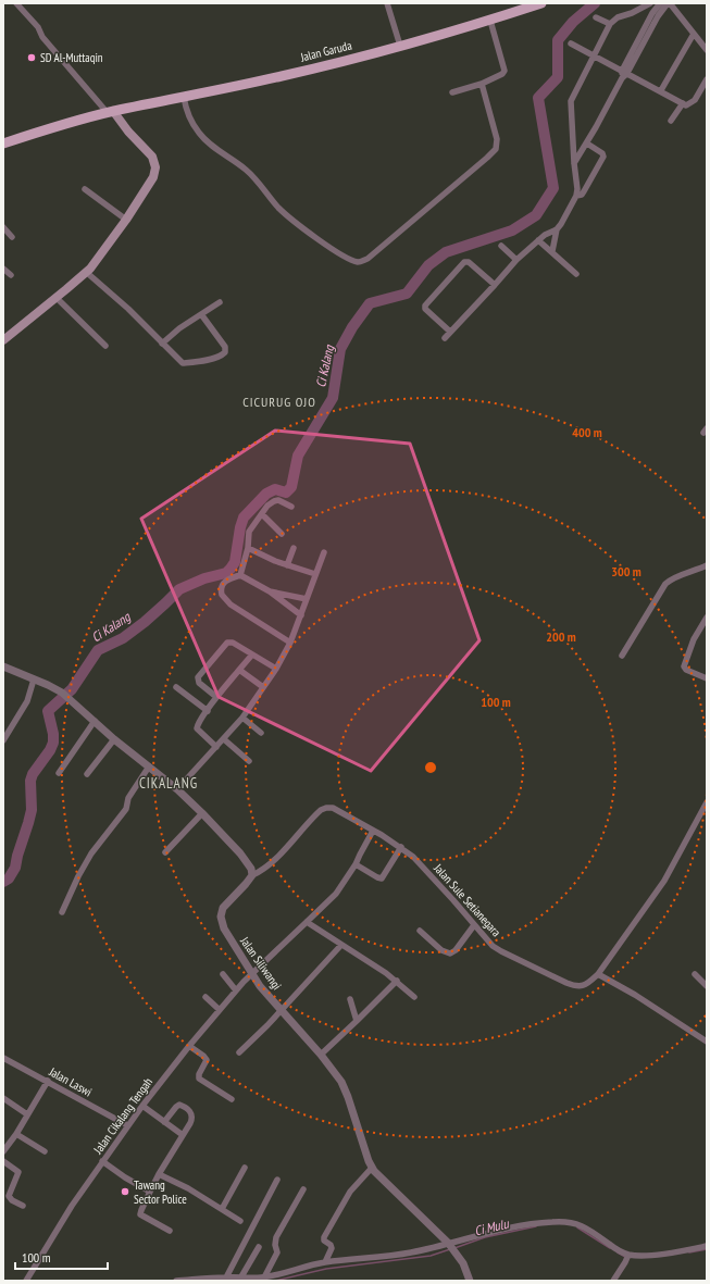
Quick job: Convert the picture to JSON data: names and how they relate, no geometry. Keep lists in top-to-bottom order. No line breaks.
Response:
{"streets":{"main road":["Jalan Garuda"],"street":["Jalan Sule Setianegara","Jalan Siliwangi","Jalan Laswi","Jalan Cikalang Tengah"]},"crossings":[["Jalan Sule Setianegara","Jalan Siliwangi"],["Jalan Sule Setianegara","Jalan Cikalang Tengah"],["Jalan Siliwangi","Jalan Cikalang Tengah"],["Jalan Laswi","Jalan Cikalang Tengah"]],"districts":["CICURUG OJO","CIKALANG"],"water":["Ci Kalang","Ci Mulu"],"places":["SD Al-Muttaqin","Tawang Sector Police"],"scale_bar":"100 m","rings":["400 m","300 m","200 m","100 m"]}
